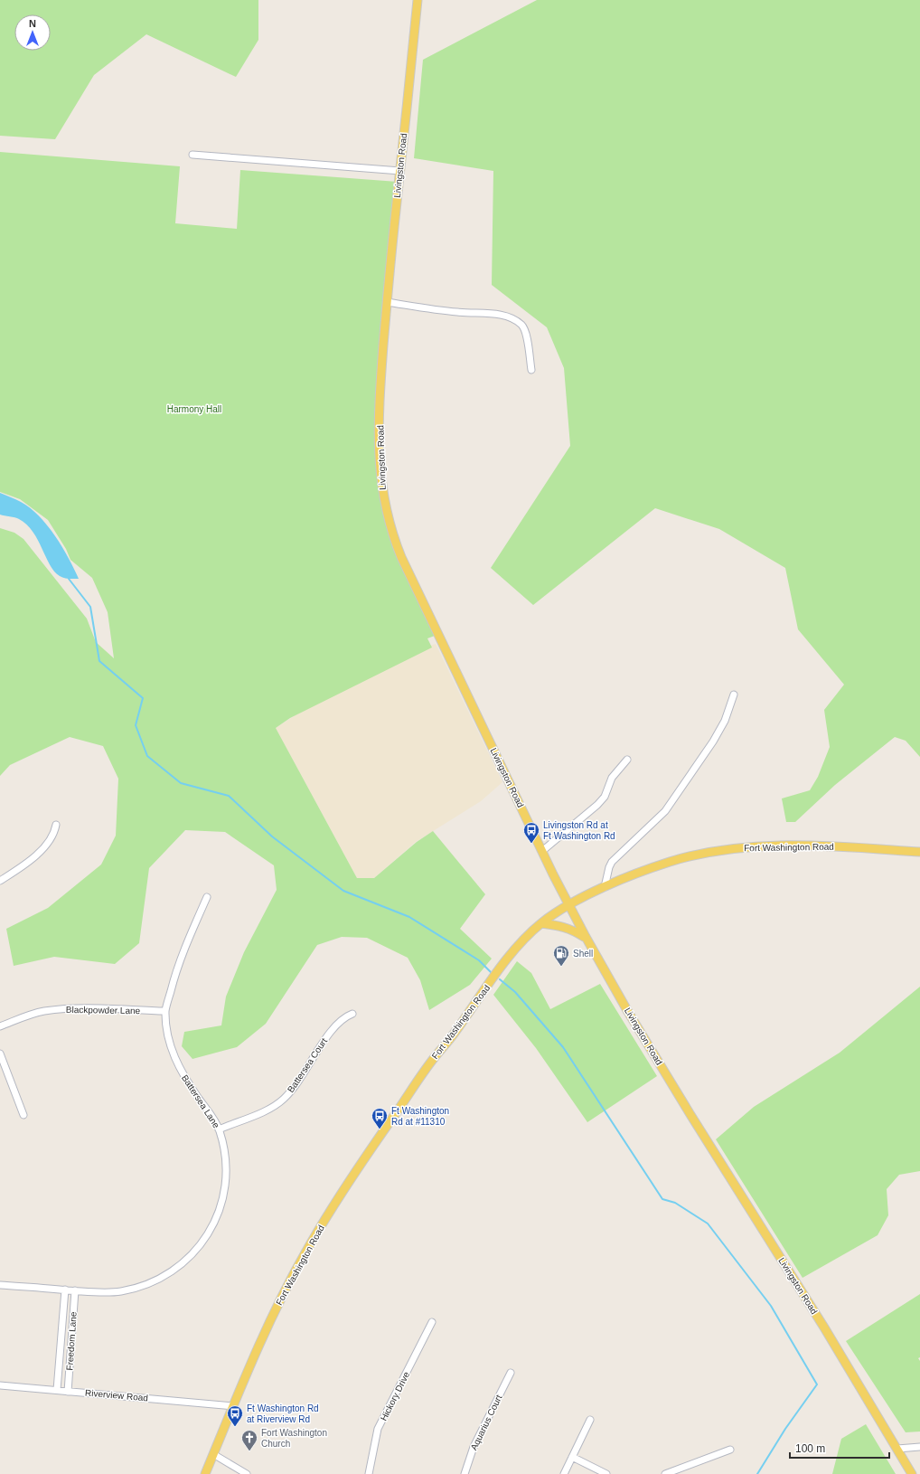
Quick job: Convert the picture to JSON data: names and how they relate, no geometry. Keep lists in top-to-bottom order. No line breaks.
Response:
{"streets":{"main road":["Livingston Road","Fort Washington Road"],"street":["Blackpowder Lane","Battersea Court","Battersea Lane","Freedom Lane","Riverview Road","Hickory Drive","Aquarius Court"]},"crossings":[["Livingston Road","Fort Washington Road"],["Fort Washington Road","Riverview Road"],["Blackpowder Lane","Battersea Lane"],["Battersea Court","Battersea Lane"],["Battersea Lane","Freedom Lane"],["Freedom Lane","Riverview Road"]],"parks":["Harmony Hall"],"places":{"bus stop":["Livingston Rd at Ft Washington Rd","Ft Washington Rd at #11310","Ft Washington Rd at Riverview Rd"],"fuel station":["Shell"],"church":["Fort Washington Church"]},"scale_bar":"100 m","north":"top"}
